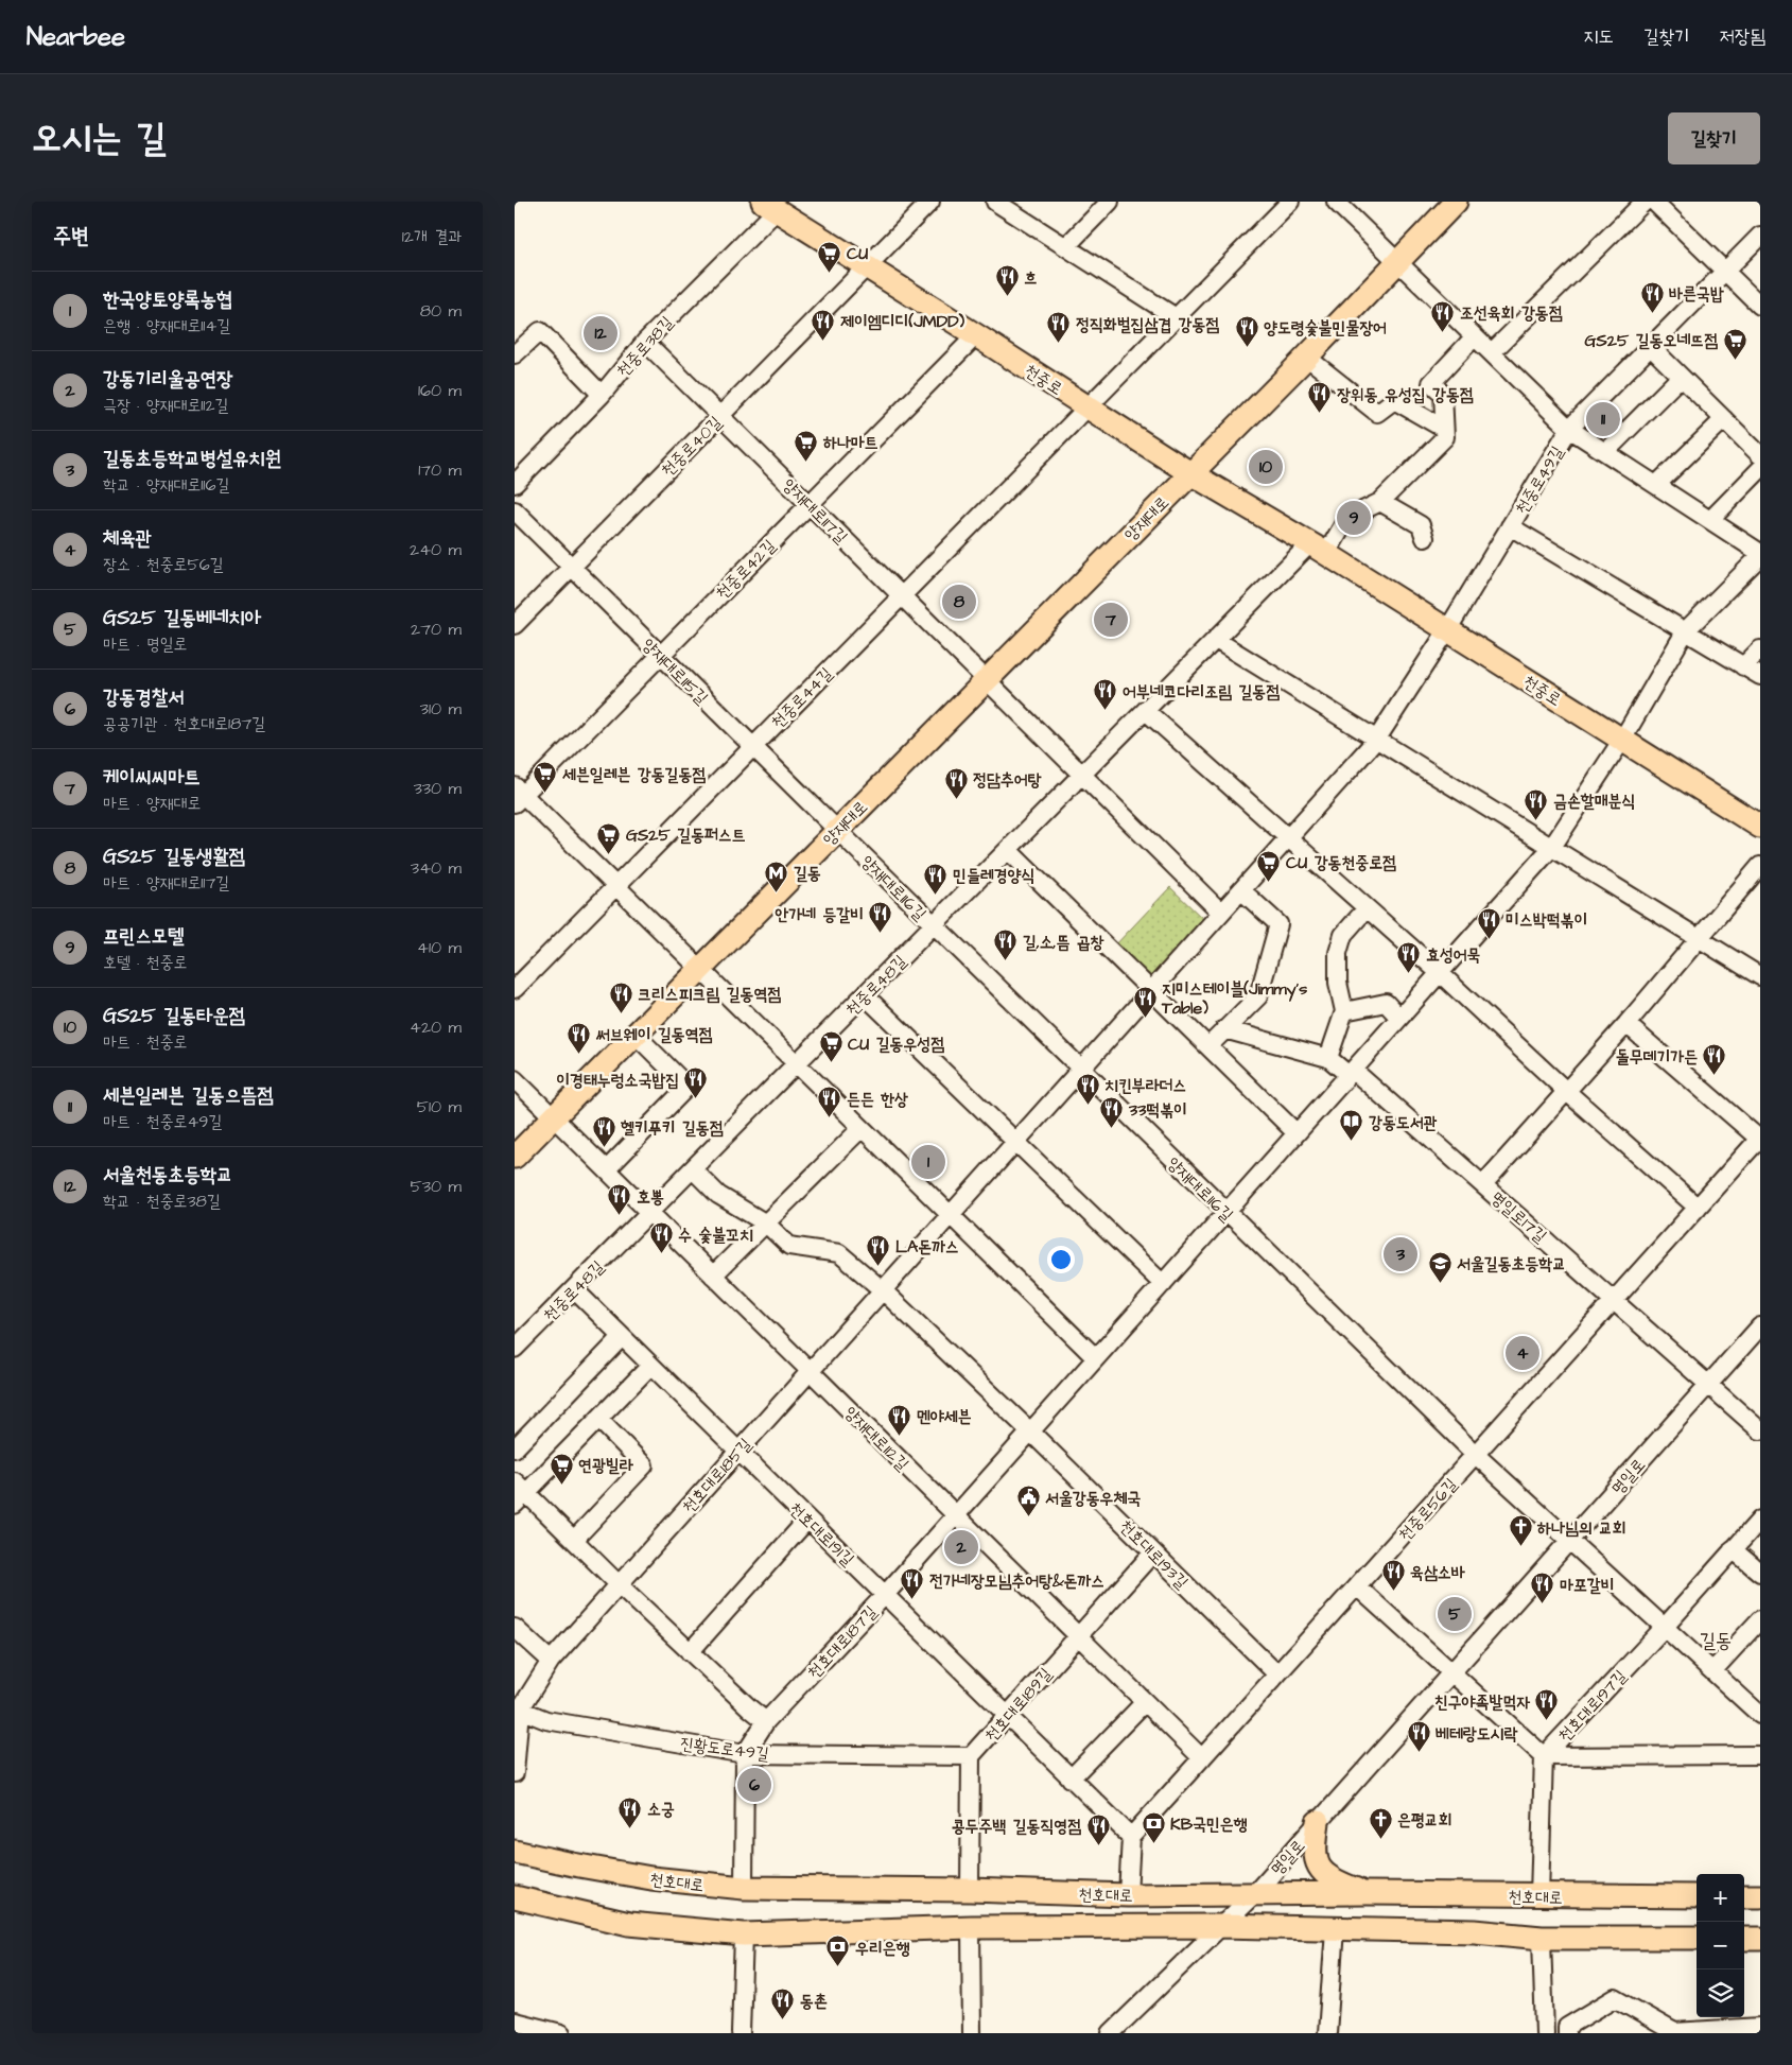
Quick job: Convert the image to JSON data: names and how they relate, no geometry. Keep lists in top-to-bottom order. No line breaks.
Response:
{"streets":{"main road":["천중로","양재대로","천호대로"],"street":["천중로38길","천중로40길","천중로49길","양재대로117길","천중로42길","양재대로115길","천중로44길","양재대로116길","천중로48길","명일로17길","양재대로112길","천호대로185길","명일로","천중로56길","천호대로191길","천호대로193길","천호대로187길","천호대로189길","천호대로197길","진황도로49길"]},"crossings":[["천중로38길","천중로"],["천중로38길","양재대로117길"],["천중로","천중로40길"],["천중로","천중로49길"],["천중로","양재대로"],["천중로","천중로42길"],["천중로","천중로44길"],["천중로","천중로48길"],["천중로","천호대로187길"],["천중로40길","양재대로117길"],["천중로40길","양재대로115길"],["천중로49길","천호대로185길"],["양재대로117길","양재대로"],["양재대로117길","천중로42길"],["양재대로117길","천중로44길"],["양재대로","양재대로115길"],["양재대로","양재대로116길"],["양재대로","양재대로112길"],["천중로42길","양재대로115길"],["양재대로115길","천중로44길"],["양재대로115길","양재대로116길"],["양재대로116길","천중로48길"],["양재대로116길","천호대로185길"],["양재대로116길","명일로"],["양재대로116길","천중로56길"],["양재대로116길","천호대로187길"],["양재대로116길","천호대로197길"],["천중로48길","양재대로112길"],["천중로48길","천호대로191길"],["명일로17길","명일로"],["명일로17길","천중로56길"],["명일로17길","천호대로187길"],["양재대로112길","천호대로185길"],["양재대로112길","천중로56길"],["양재대로112길","천호대로187길"],["양재대로112길","천호대로189길"],["천호대로185길","천호대로191길"],["천호대로185길","진황도로49길"],["명일로","천호대로"],["천중로56길","천호대로191길"],["천중로56길","천호대로193길"],["천호대로191길","천호대로187길"],["천호대로191길","천호대로189길"],["천호대로193길","천호대로187길"],["천호대로193길","천호대로189길"],["천호대로187길","진황도로49길"],["천호대로189길","진황도로49길"],["천호대로189길","천호대로"],["천호대로197길","천호대로"]],"districts":["길동"],"places":{"supermarket":["CU","GS25 길동오네뜨점","하나마트","세븐일레븐 강동길동점","GS25 길동퍼스트","CU 강동천중로점","CU 길동우성점","연광빌라"],"restaurant":["흐","바른국밥","조선육회 강동점","제이엠디디(JMDD)","정직화벌집삼겹 강동점","양도령숯불민물장어","장위동 유성집 강동점","어부네코다리조림 길동점","정담추어탕","금손할매분식","민들레경양식","안가네 등갈비","미스박떡볶이","길,소,뜸 곱창","효성어묵","크리스피크림 길동역점","지미스테이블(Jimmy's Table)","써브웨이 길동역점","돌무데기가든","이경태누렁소국밥집","치킨부라더스","든든 한상","33떡볶이","헬키푸키 길동점","호뽕","수 숯불꼬치","LA돈까스","멘야세븐","육삼소바","전가네장모님추어탕&돈까스","마포갈비","친구야족발먹자","베테랑도시락","소궁","콩두주백 길동직영점","동촌"],"metro station":["길동"],"library":["강동도서관"],"school or university":["서울길동초등학교"],"public building":["서울강동우체국"],"church":["하나님의 교회","은평교회"],"bank":["KB국민은행","우리은행"]},"page":{"header":"Nearbee","nav":["지도","길찾기","저장됨"],"title":"오시는 길","buttons":"길찾기","heading":["주변","12개 결과"],"list":[{"mark":"1","name":"한국양토양록농협","note":"은행 · 양재대로114길","value":"80 m"},{"mark":"2","name":"강동기리울공연장","note":"극장 · 양재대로112길","value":"160 m"},{"mark":"3","name":"길동초등학교병설유치원","note":"학교 · 양재대로116길","value":"170 m"},{"mark":"4","name":"체육관","note":"장소 · 천중로56길","value":"240 m"},{"mark":"5","name":"GS25 길동베네치아","note":"마트 · 명일로","value":"270 m"},{"mark":"6","name":"강동경찰서","note":"공공기관 · 천호대로187길","value":"310 m"},{"mark":"7","name":"케이씨씨마트","note":"마트 · 양재대로","value":"330 m"},{"mark":"8","name":"GS25 길동생활점","note":"마트 · 양재대로117길","value":"340 m"},{"mark":"9","name":"프린스모텔","note":"호텔 · 천중로","value":"410 m"},{"mark":"10","name":"GS25 길동타운점","note":"마트 · 천중로","value":"420 m"},{"mark":"11","name":"세븐일레븐 길동으뜸점","note":"마트 · 천중로49길","value":"510 m"},{"mark":"12","name":"서울천동초등학교","note":"학교 · 천중로38길","value":"530 m"}],"pins":["12","11","10","9","8","7","1","3","4","2","5","6"],"map_buttons":["+","−"]}}
